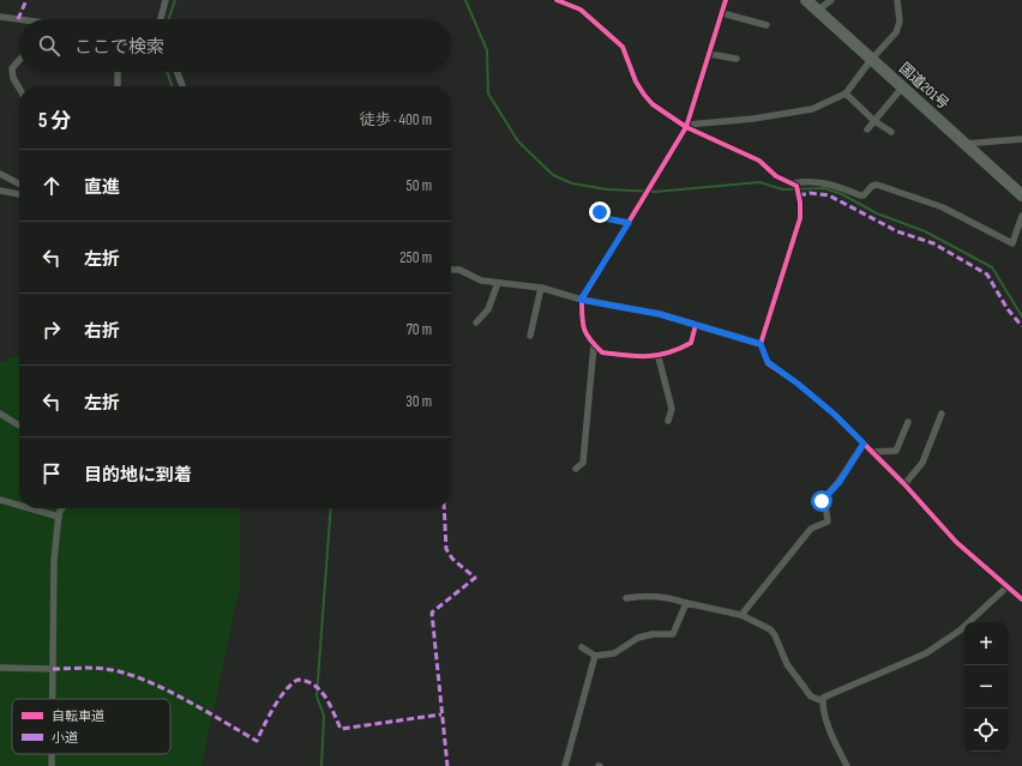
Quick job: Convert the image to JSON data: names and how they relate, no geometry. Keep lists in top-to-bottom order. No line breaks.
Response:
{"streets":{"highway":["国道201号"]},"legend":["自転車道","小道"],"page":{"search":"ここで検索","heading":["5 分","徒歩 · 400 m"],"list":[["直進","50 m"],["左折","250 m"],["右折","70 m"],["左折","30 m"],"目的地に到着"],"map_buttons":["+","−"]}}
